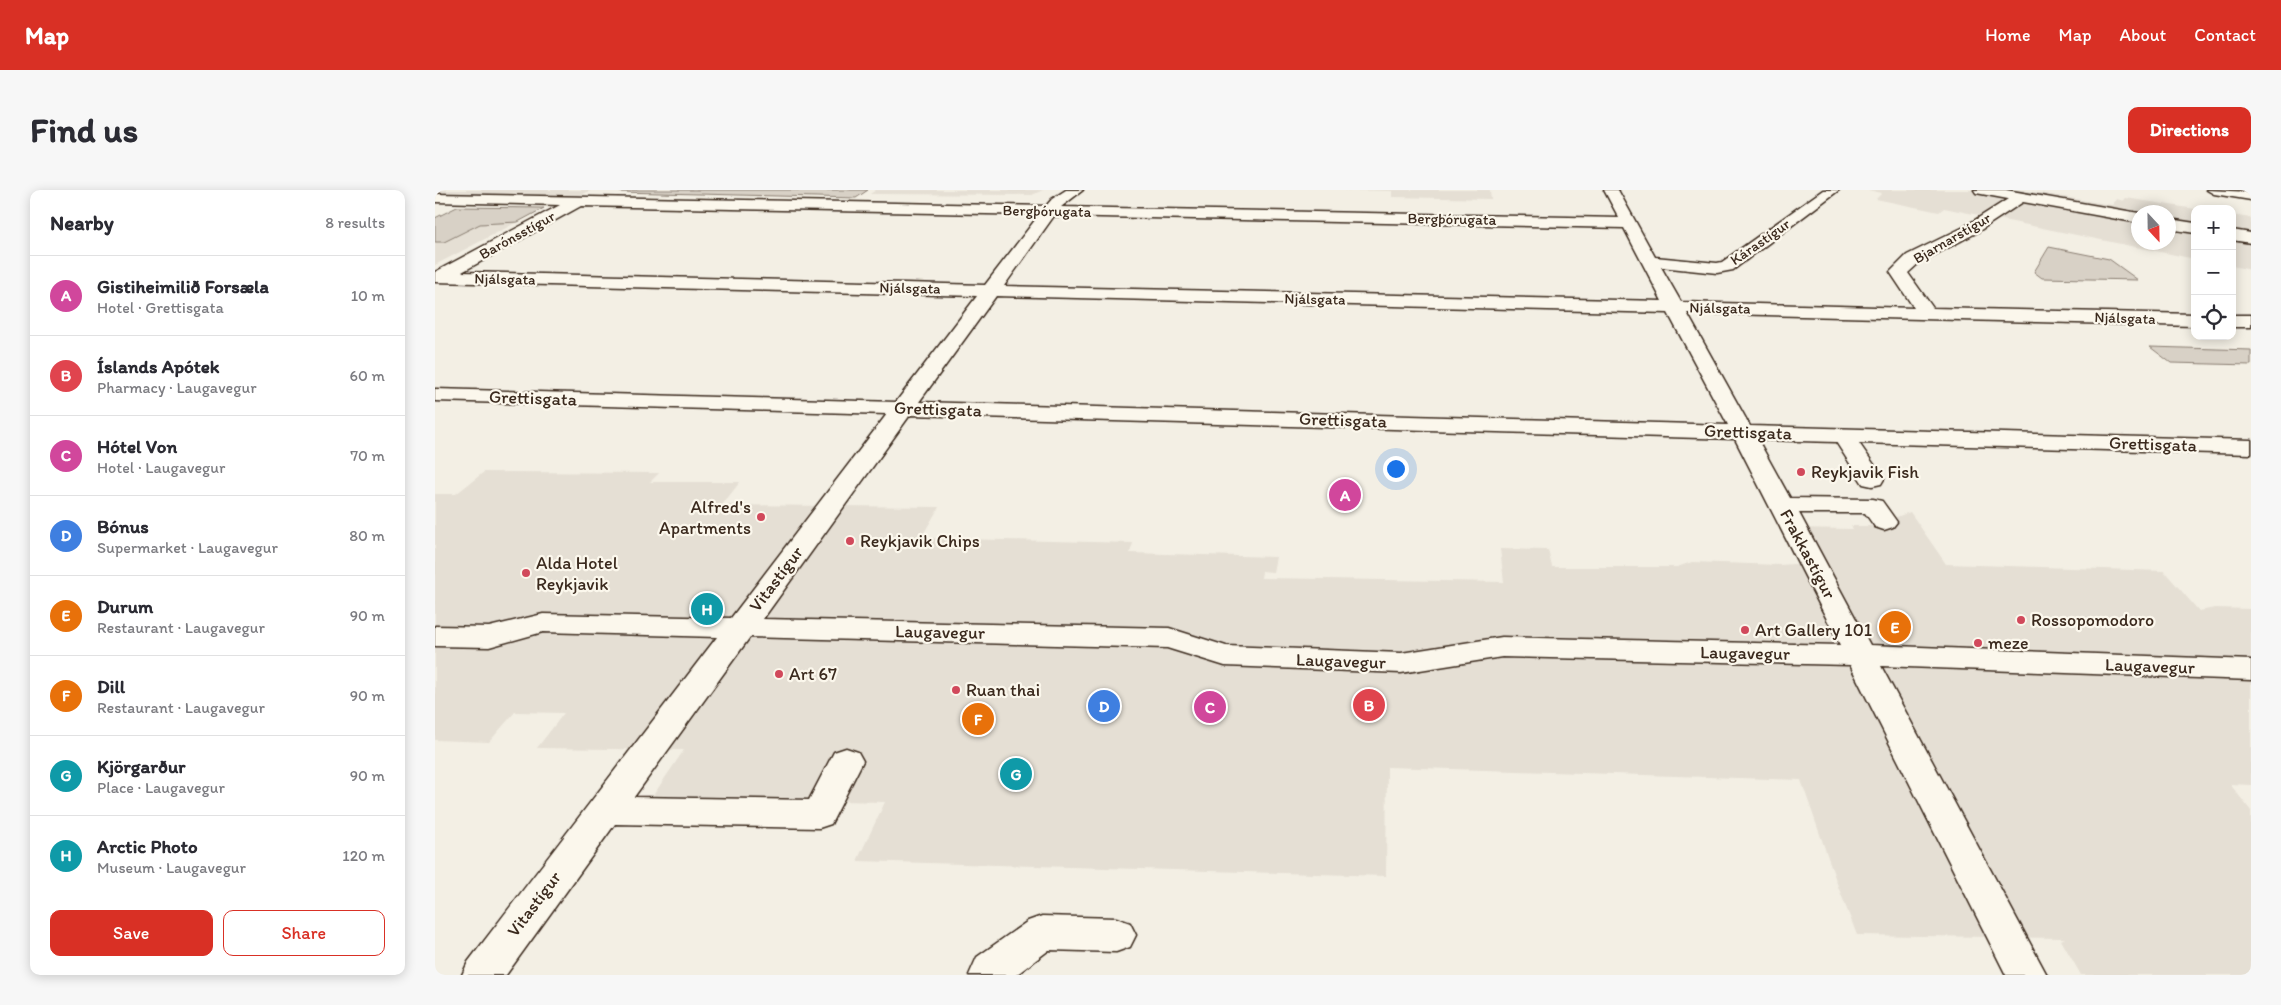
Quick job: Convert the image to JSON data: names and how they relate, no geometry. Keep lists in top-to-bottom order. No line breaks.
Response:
{"streets":{"street":["Bergþórugata","Barónsstígur","Bjarnarstígur","Kárastígur","Njálsgata","Grettisgata","Frakkastígur","Vitastígur","Laugavegur"]},"crossings":[["Bergþórugata","Barónsstígur"],["Bergþórugata","Frakkastígur"],["Bergþórugata","Vitastígur"],["Barónsstígur","Njálsgata"],["Bjarnarstígur","Njálsgata"],["Kárastígur","Frakkastígur"],["Njálsgata","Frakkastígur"],["Njálsgata","Vitastígur"],["Grettisgata","Frakkastígur"],["Grettisgata","Vitastígur"],["Frakkastígur","Laugavegur"],["Vitastígur","Laugavegur"]],"places":["Reykjavik Fish","Alfred's Apartments","Reykjavik Chips","Alda Hotel Reykjavik","Rossopomodoro","Art Gallery 101","meze","Art 67","Ruan thai"],"north":"bottom","page":{"header":"Map","nav":["Home","Map","About","Contact"],"buttons":["Directions",["Save","Share"]],"title":"Find us","heading":["Nearby","8 results"],"map_buttons":["+","−"],"list":[{"mark":"A","name":"Gistiheimilið Forsæla","note":"Hotel · Grettisgata","value":"10 m"},{"mark":"B","name":"Íslands Apótek","note":"Pharmacy · Laugavegur","value":"60 m"},{"mark":"C","name":"Hótel Von","note":"Hotel · Laugavegur","value":"70 m"},{"mark":"D","name":"Bónus","note":"Supermarket · Laugavegur","value":"80 m"},{"mark":"E","name":"Durum","note":"Restaurant · Laugavegur","value":"90 m"},{"mark":"F","name":"Dill","note":"Restaurant · Laugavegur","value":"90 m"},{"mark":"G","name":"Kjörgarður","note":"Place · Laugavegur","value":"90 m"},{"mark":"H","name":"Arctic Photo","note":"Museum · Laugavegur","value":"120 m"}],"pins":["A","H","E","B","D","C","F","G"]}}
